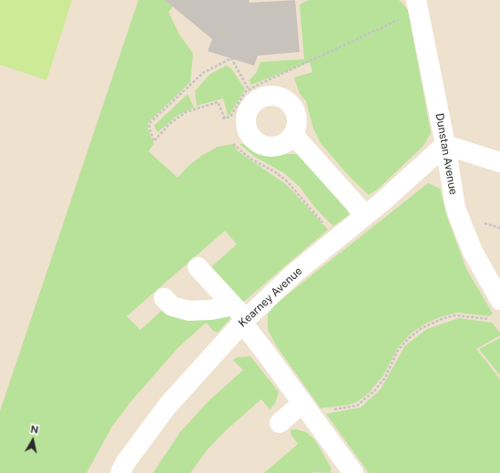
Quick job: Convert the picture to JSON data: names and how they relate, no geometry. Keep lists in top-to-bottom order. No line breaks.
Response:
{"streets":{"street":["Dunstan Avenue","Kearney Avenue"]},"crossings":[["Dunstan Avenue","Kearney Avenue"]],"north":"top"}
